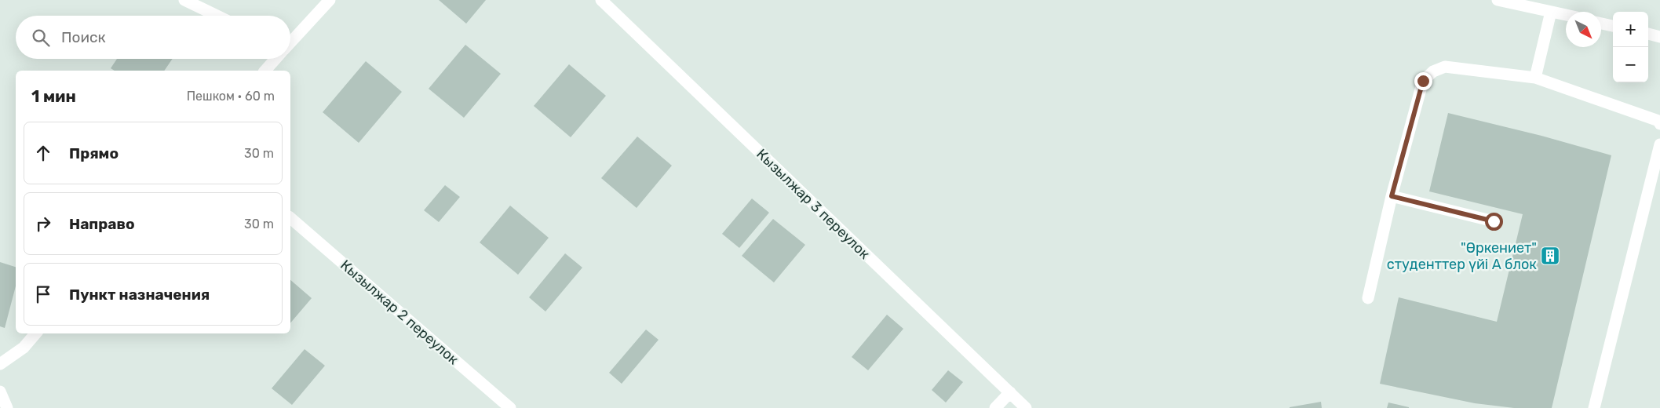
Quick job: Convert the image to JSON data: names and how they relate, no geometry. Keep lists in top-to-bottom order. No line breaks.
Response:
{"streets":{"street":["Кызылжар 3 переулок","Кызылжар 2 переулок"]},"places":{"building":["\"Өркениет\" студенттер үйі А блок"]},"north":"bottom right","page":{"map_buttons":["+","−"],"search":"Поиск","heading":["1 мин","Пешком · 60 m"],"list":[["Прямо","30 m"],["Направо","30 m"],"Пункт назначения"]}}
